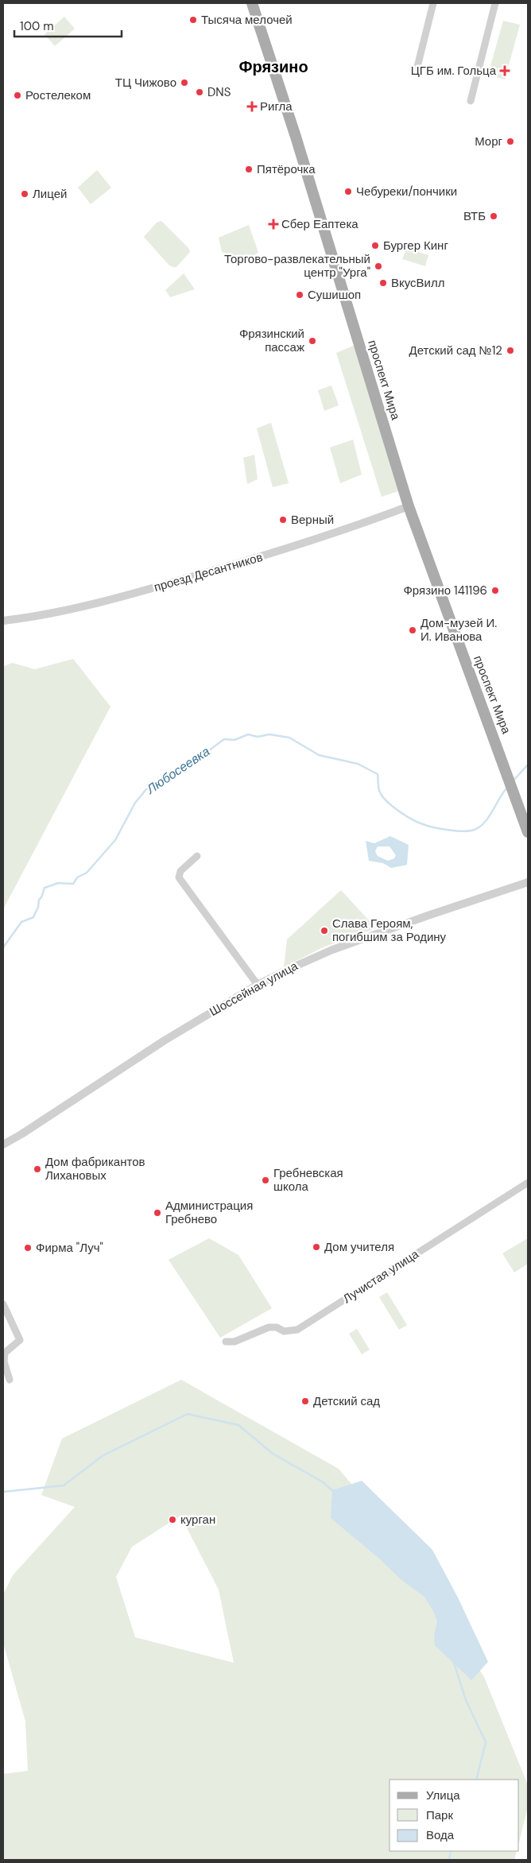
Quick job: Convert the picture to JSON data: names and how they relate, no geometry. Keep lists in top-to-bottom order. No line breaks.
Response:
{"streets":{"main road":["проспект Мира"],"street":["проезд Десантников","Шоссейная улица","Лучистая улица"]},"crossings":[["проспект Мира","проезд Десантников"]],"districts":["Фрязино"],"water":["Любосеевка"],"places":{"other":["Тысяча мелочей","ТЦ Чижово","DNS","Ростелеком","Морг","Пятёрочка","Чебуреки/пончики","Лицей","ВТБ","Бургер Кинг","Торгово-развлекательный центр \"Урга\"","ВкусВилл","Сушишоп","Фрязинский пассаж","Детский сад №12","Верный","Фрязино 141196","Дом-музей И. И. Иванова","Слава Героям, погибшим за Родину","Дом фабрикантов Лихановых","Гребневская школа","Администрация Гребнево","Дом учителя","Фирма \"Луч\"","Детский сад","курган"],"health":["ЦГБ им. Гольца","Ригла","Сбер Еаптека"]},"legend":["Улица","Парк","Вода"],"scale_bar":"100 m"}
